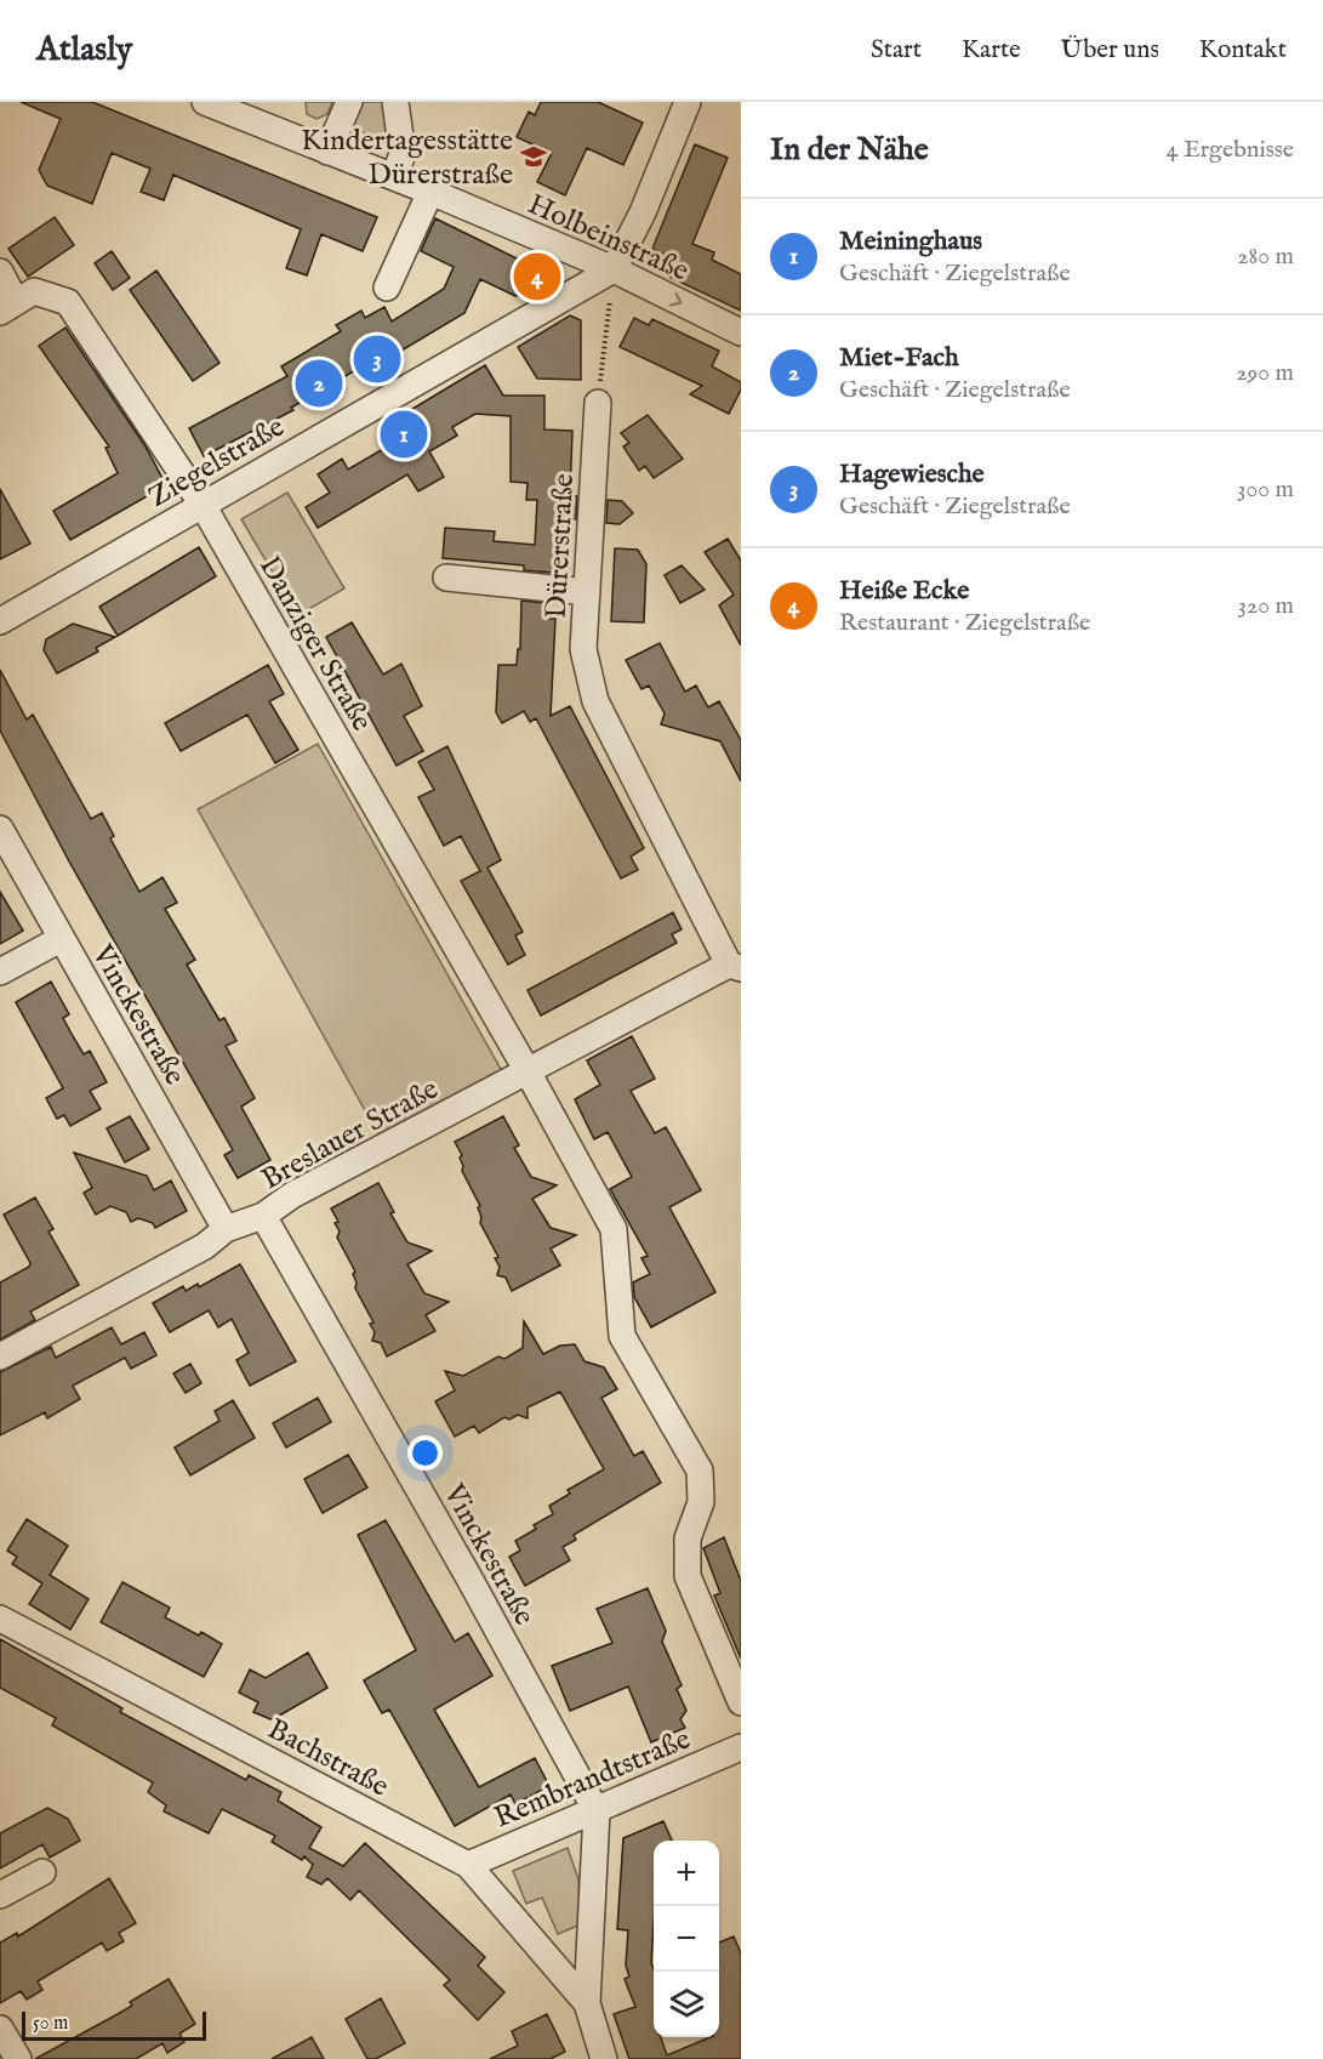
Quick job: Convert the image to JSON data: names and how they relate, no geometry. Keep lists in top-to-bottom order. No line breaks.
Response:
{"streets":{"street":["Holbeinstraße","Ziegelstraße","Dürerstraße","Danziger Straße","Vinckestraße","Breslauer Straße","Bachstraße","Rembrandtstraße"]},"crossings":[["Holbeinstraße","Ziegelstraße"],["Ziegelstraße","Danziger Straße"],["Dürerstraße","Breslauer Straße"],["Danziger Straße","Breslauer Straße"],["Vinckestraße","Breslauer Straße"],["Vinckestraße","Bachstraße"],["Vinckestraße","Rembrandtstraße"],["Bachstraße","Rembrandtstraße"]],"places":{"school or university":["Kindertagesstätte Dürerstraße"]},"scale_bar":"50 m","page":{"header":"Atlasly","nav":["Start","Karte","Über uns","Kontakt"],"heading":["In der Nähe","4 Ergebnisse"],"list":[{"mark":"1","name":"Meininghaus","note":"Geschäft · Ziegelstraße","value":"280 m"},{"mark":"2","name":"Miet-Fach","note":"Geschäft · Ziegelstraße","value":"290 m"},{"mark":"3","name":"Hagewiesche","note":"Geschäft · Ziegelstraße","value":"300 m"},{"mark":"4","name":"Heiße Ecke","note":"Restaurant · Ziegelstraße","value":"320 m"}],"pins":["4","3","2","1"],"map_buttons":["+","−"],"scale":"50 m"}}
